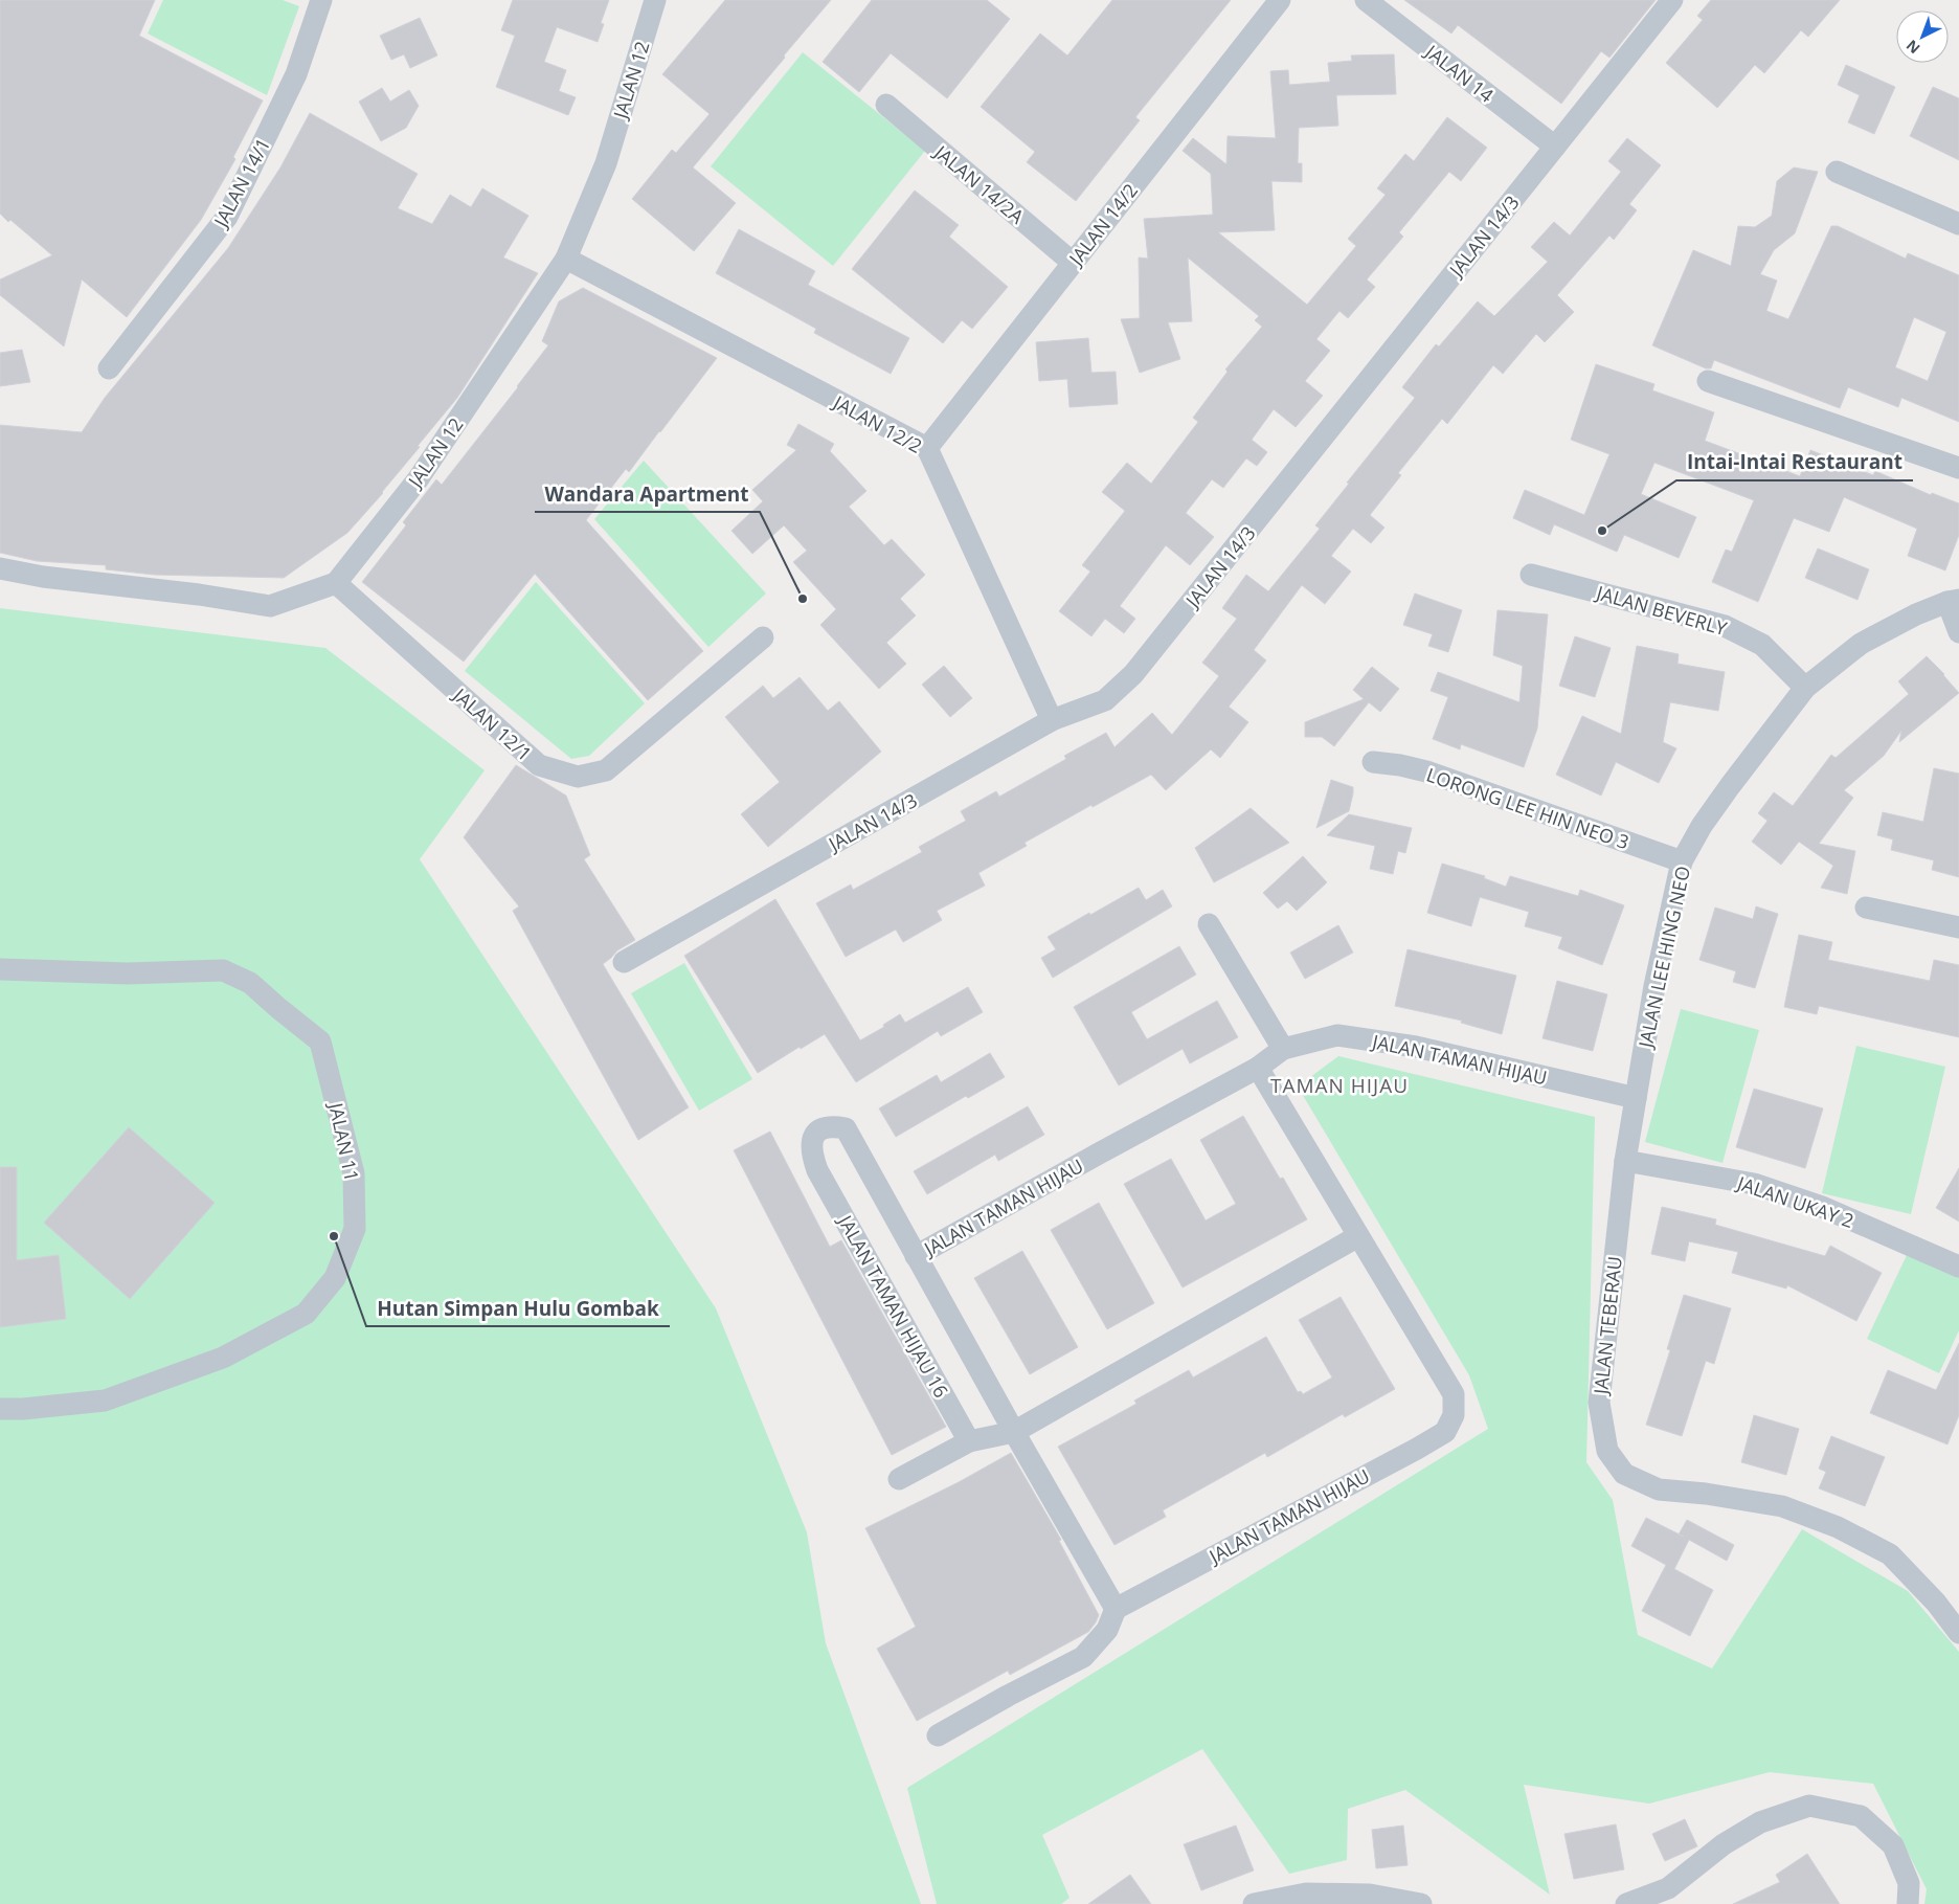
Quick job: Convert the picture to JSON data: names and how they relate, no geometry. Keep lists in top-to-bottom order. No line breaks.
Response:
{"streets":{"street":["JALAN 14","JALAN 12","JALAN 14/1","JALAN 14/2A","JALAN 14/2","JALAN 14/3","JALAN 12/2","JALAN BEVERLY","JALAN 12/1","LORONG LEE HIN NEO 3","JALAN LEE HING NEO","JALAN TAMAN HIJAU","JALAN 11","JALAN UKAY 2","JALAN TAMAN HIJAU 16","JALAN TEBERAU"]},"crossings":[["JALAN 14","JALAN 14/3"],["JALAN 12","JALAN 12/2"],["JALAN 12","JALAN 12/1"],["JALAN 14/2A","JALAN 14/2"],["JALAN 14/2","JALAN 12/2"],["JALAN 14/3","JALAN 12/2"],["JALAN BEVERLY","JALAN LEE HING NEO"],["LORONG LEE HIN NEO 3","JALAN LEE HING NEO"],["JALAN LEE HING NEO","JALAN TAMAN HIJAU"],["JALAN LEE HING NEO","JALAN UKAY 2"],["JALAN LEE HING NEO","JALAN TEBERAU"],["JALAN TAMAN HIJAU","JALAN TAMAN HIJAU 16"],["JALAN UKAY 2","JALAN TEBERAU"]],"districts":["TAMAN HIJAU"],"places":["Intai-Intai Restaurant","Wandara Apartment","Hutan Simpan Hulu Gombak"],"north":"bottom left"}
